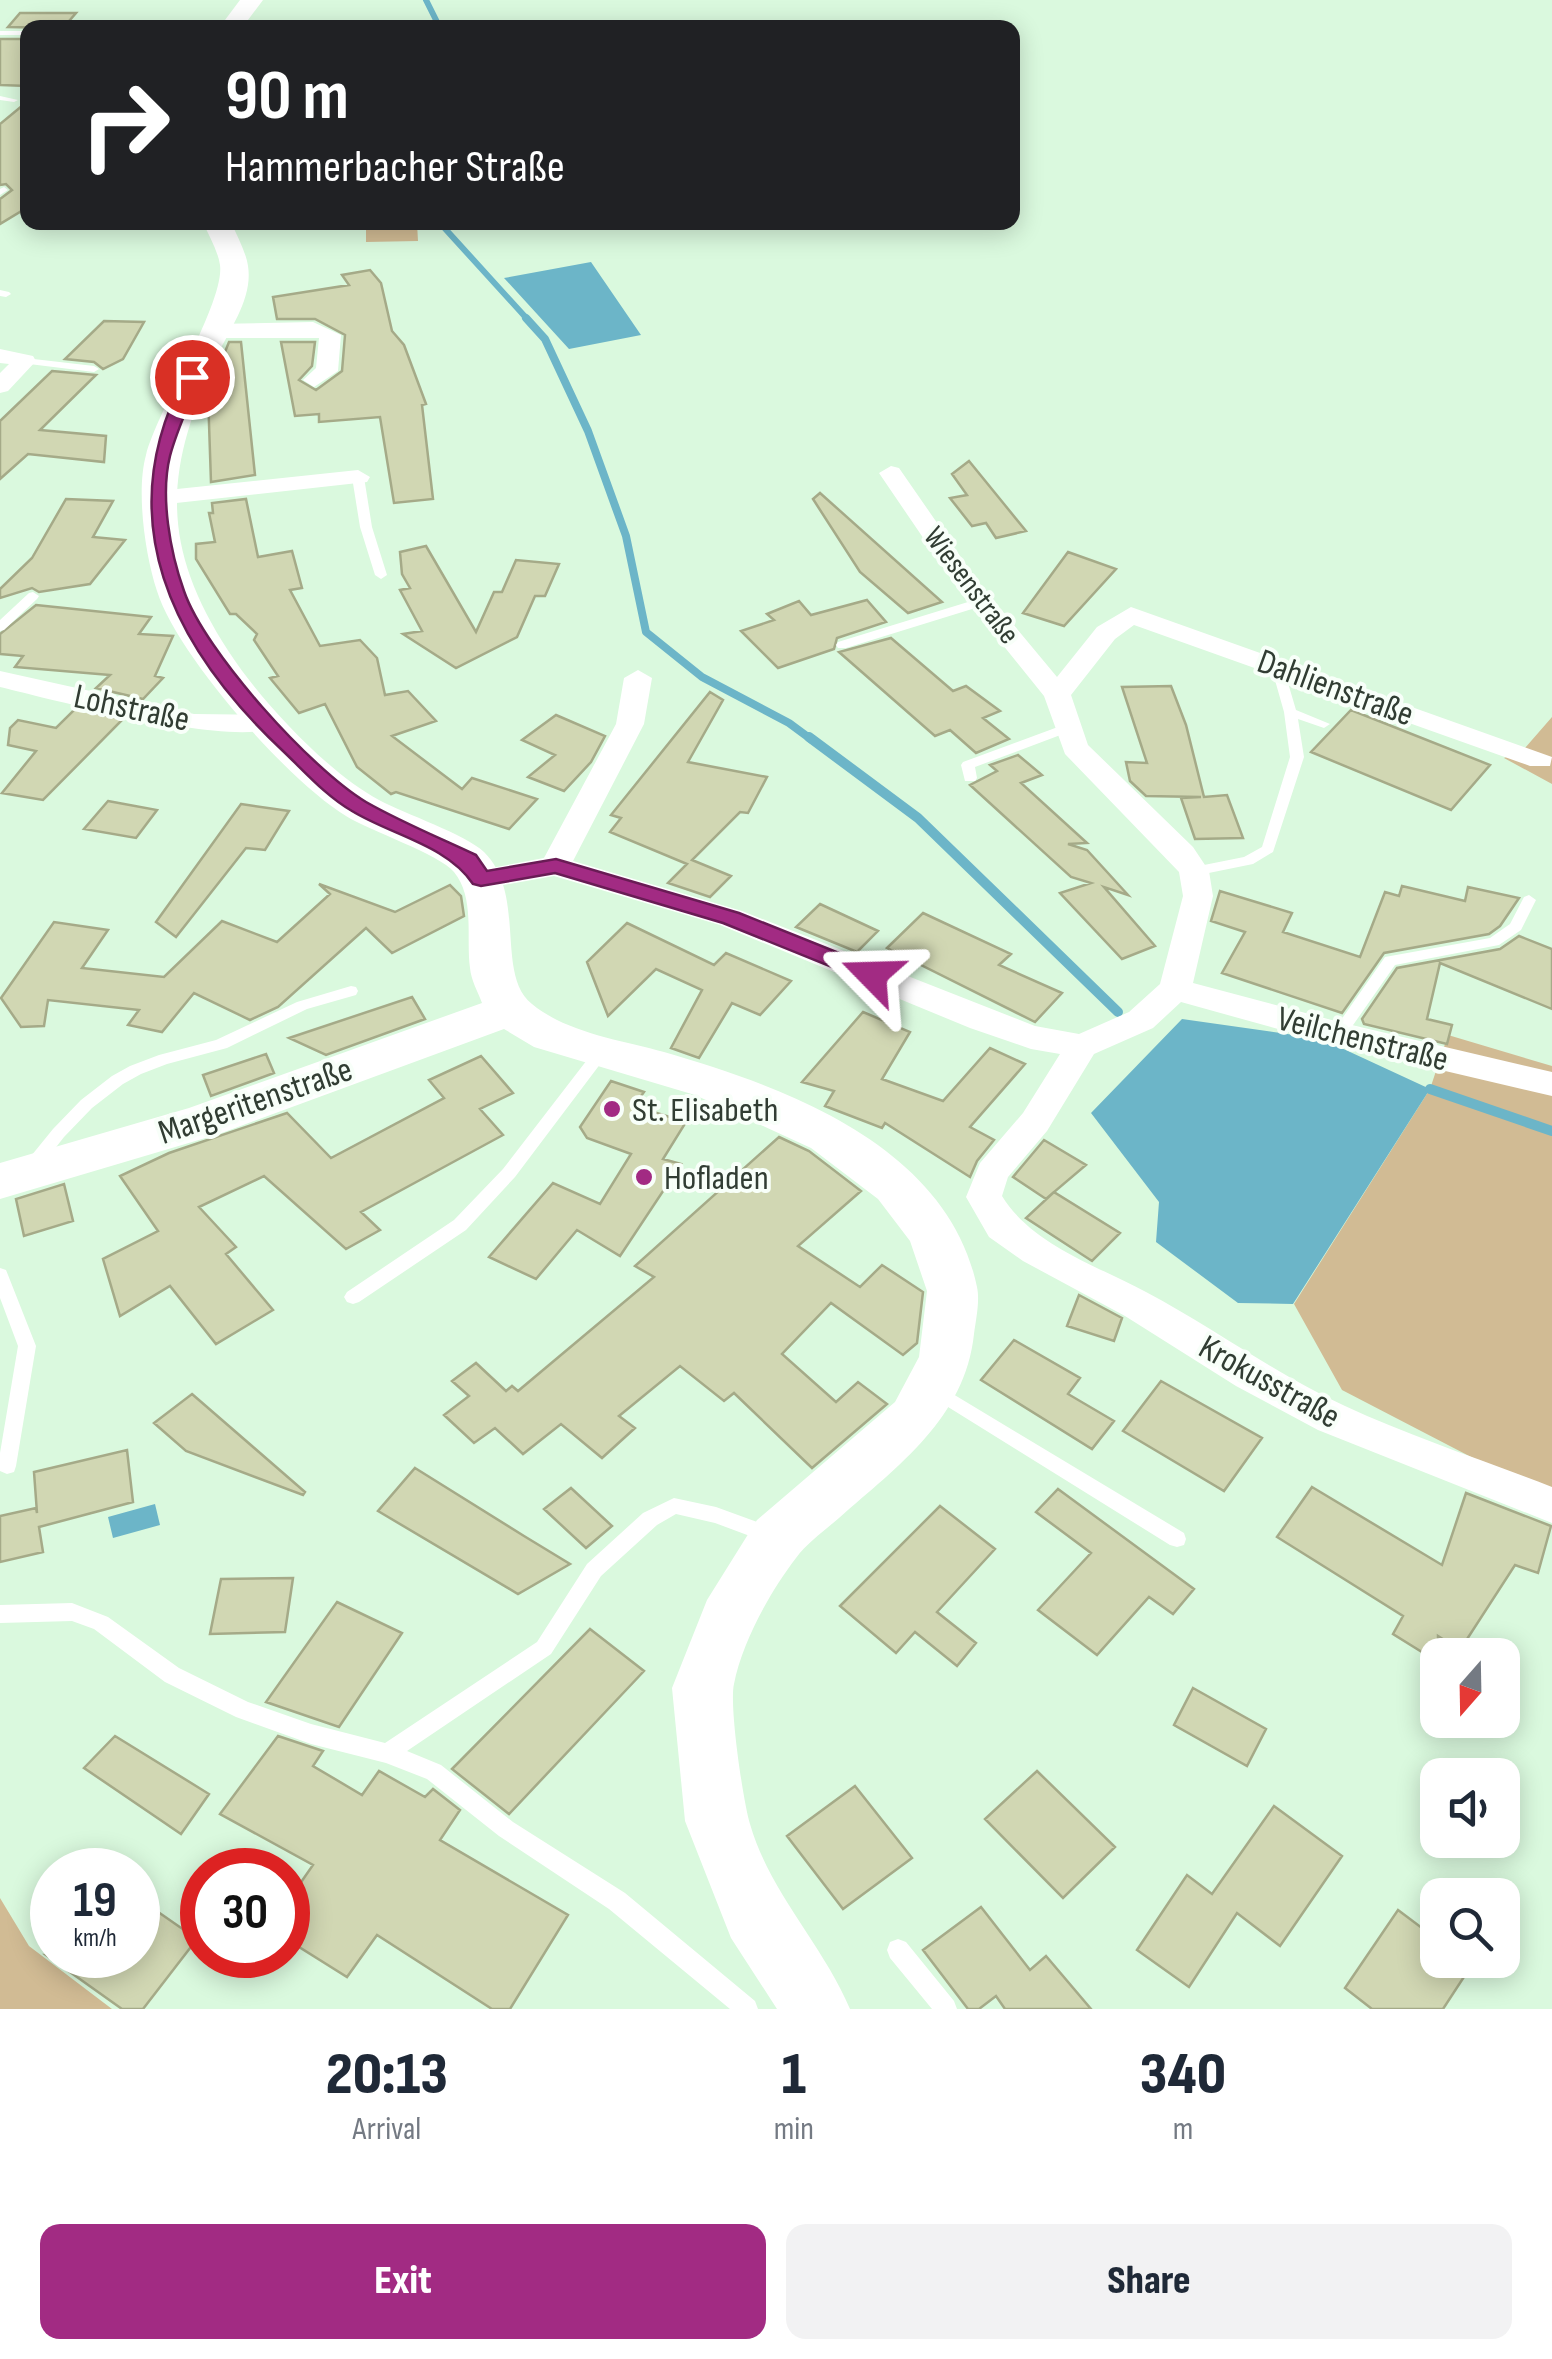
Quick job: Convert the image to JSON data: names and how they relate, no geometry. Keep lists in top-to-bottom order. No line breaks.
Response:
{"streets":{"main road":["Margeritenstraße"],"street":["Wiesenstraße","Dahlienstraße","Lohstraße","Veilchenstraße","Krokusstraße"]},"crossings":[["Wiesenstraße","Dahlienstraße"]],"places":["St. Elisabeth","Hofladen"],"north":"bottom","page":{"turn":["90 m","Hammerbacher Straße"],"speed":"19 km/h","limit":"30","eta":["20:13","Arrival","1","min","340","m"],"buttons":["Exit","Share"]}}
